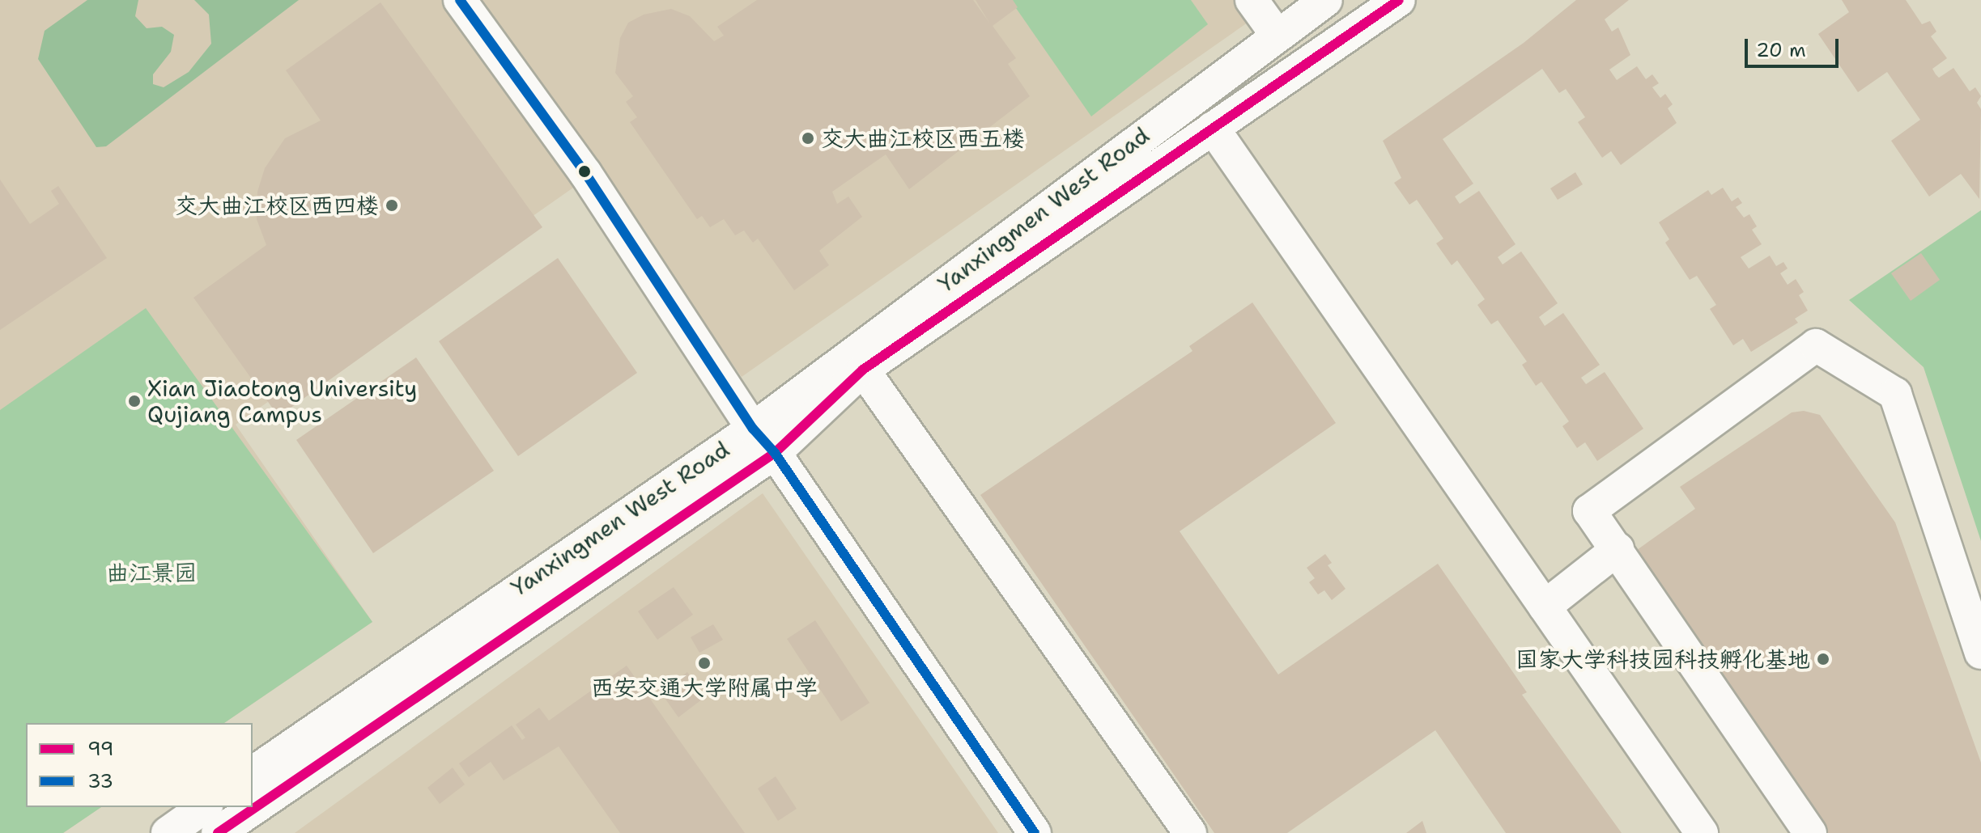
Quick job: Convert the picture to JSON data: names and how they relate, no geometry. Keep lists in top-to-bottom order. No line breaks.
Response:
{"streets":{"street":["Yanxingmen West Road"]},"parks":["曲江景园"],"places":["交大曲江校区西五楼","交大曲江校区西四楼","Xian Jiaotong University Qujiang Campus","国家大学科技园科技孵化基地","西安交通大学附属中学"],"lines":["transit line 99","transit line 33"],"legend":["99","33"],"scale_bar":"20 m"}
